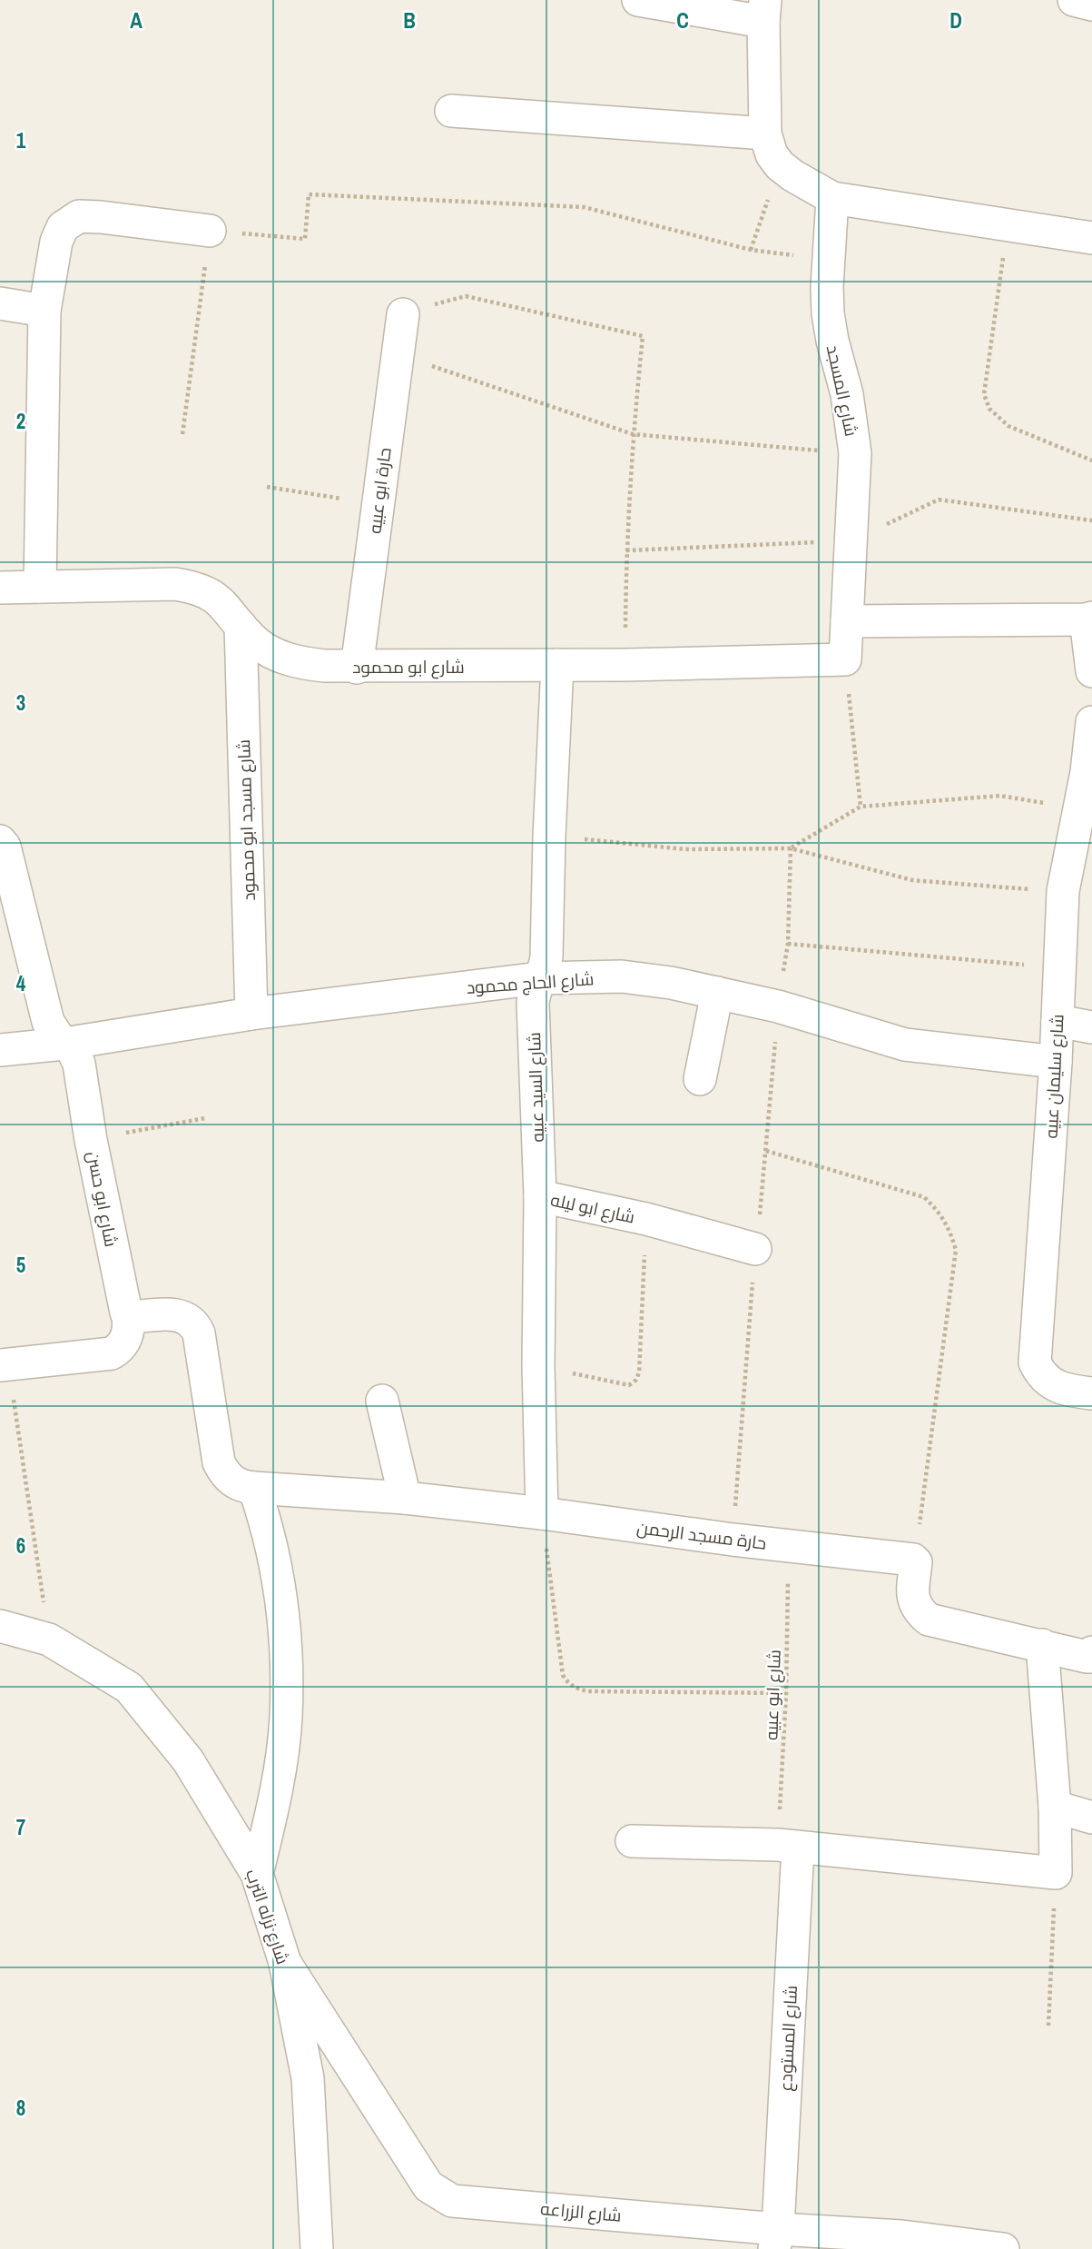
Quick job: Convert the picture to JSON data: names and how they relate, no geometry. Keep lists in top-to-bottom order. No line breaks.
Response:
{"streets":{"street":["شارع المسجد","حارة ابو عبيه","شارع ابو محمود","شارع مسجد ابو محمود","شارع الحاج محمود","شارع سليمان عبيه","شارع السيد عبيه","شارع ابو حسن","شارع ابو ليله","حارة مسجد الرحمن","شارع نزله الترب","شارع المستودع","شارع الزراعه"],"path":["شارع ابو عبيه"]},"crossings":[["شارع المسجد","شارع ابو محمود"],["حارة ابو عبيه","شارع ابو محمود"],["شارع ابو محمود","شارع مسجد ابو محمود"],["شارع ابو محمود","شارع السيد عبيه"],["شارع مسجد ابو محمود","شارع الحاج محمود"],["شارع الحاج محمود","شارع سليمان عبيه"],["شارع الحاج محمود","شارع السيد عبيه"],["شارع الحاج محمود","شارع ابو حسن"],["شارع السيد عبيه","شارع ابو ليله"],["شارع السيد عبيه","حارة مسجد الرحمن"],["حارة مسجد الرحمن","شارع ابو عبيه"],["شارع ابو عبيه","شارع المستودع"],["شارع نزله الترب","شارع الزراعه"],["شارع المستودع","شارع الزراعه"]],"grid":{"columns":["A","B","C","D"],"rows":["1","2","3","4","5","6","7","8"]}}
